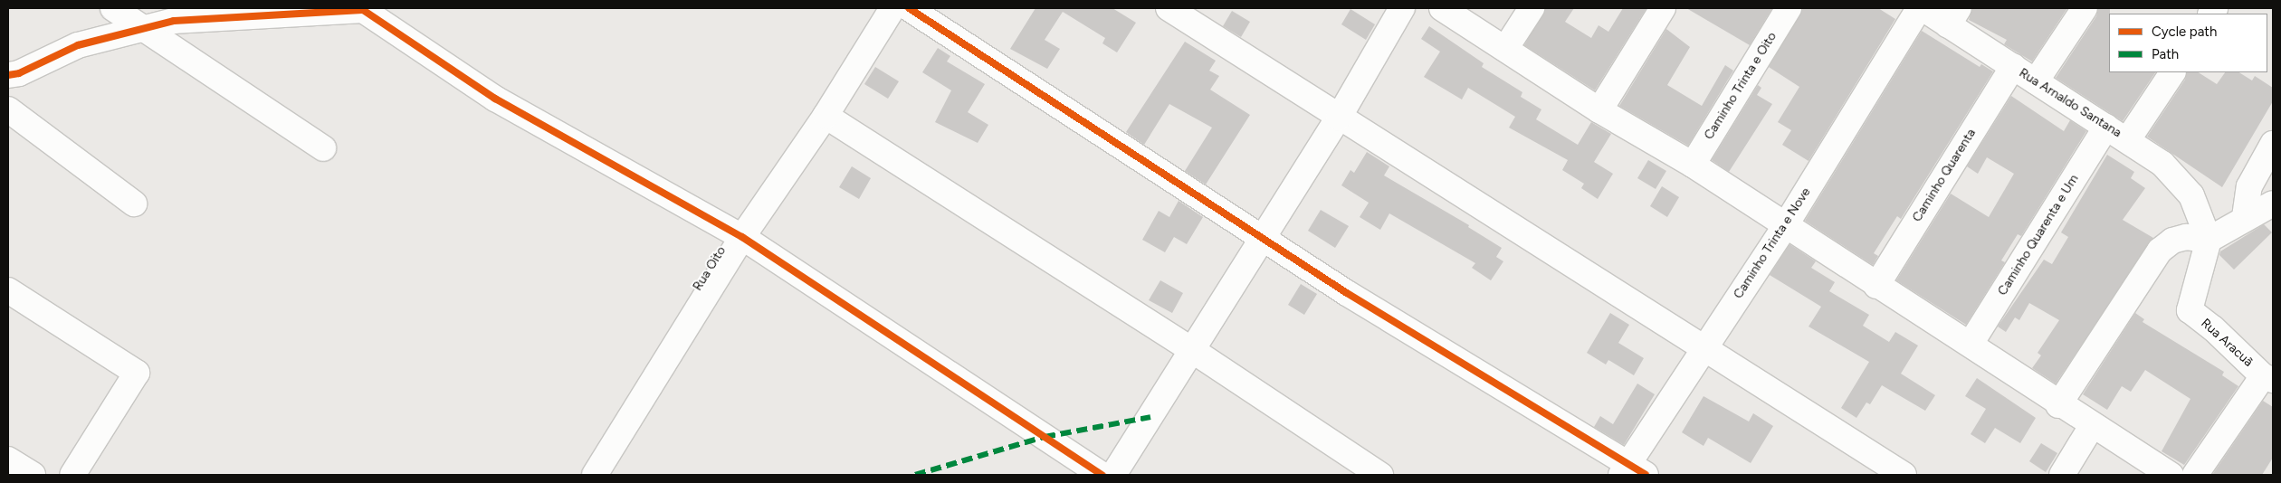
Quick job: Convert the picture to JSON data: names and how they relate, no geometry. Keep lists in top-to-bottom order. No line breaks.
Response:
{"streets":{"street":["Caminho Trinta e Oito","Rua Arnaldo Santana","Caminho Quarenta","Caminho Quarenta e Um","Caminho Trinta e Nove","Rua Oito","Rua Aracuã"]},"crossings":[["Rua Arnaldo Santana","Caminho Quarenta"],["Rua Arnaldo Santana","Caminho Quarenta e Um"],["Rua Arnaldo Santana","Rua Aracuã"]],"legend":["Cycle path","Path"]}
